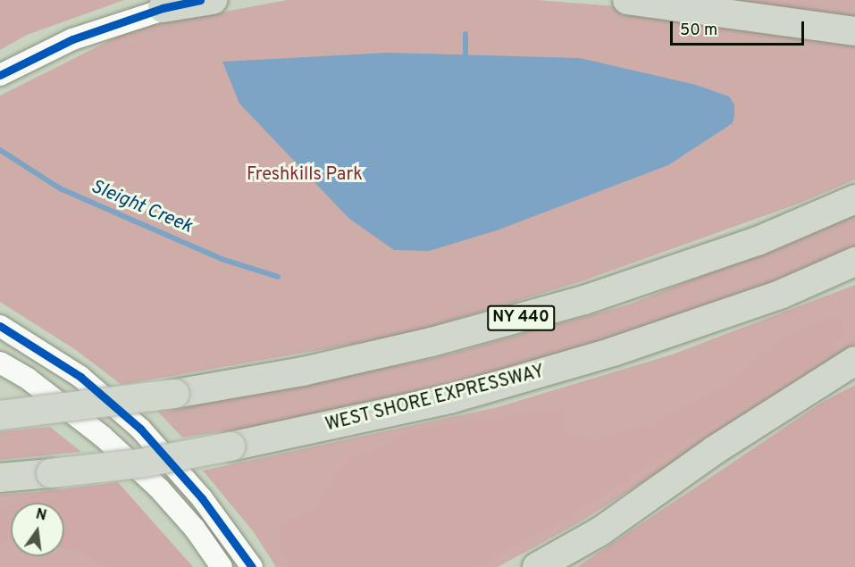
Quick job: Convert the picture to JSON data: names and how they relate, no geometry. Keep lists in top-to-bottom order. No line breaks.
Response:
{"streets":{"highway":["NY 440","WEST SHORE EXPRESSWAY"]},"water":["Sleight Creek"],"parks":["Freshkills Park"],"scale_bar":"50 m","north":"top"}
